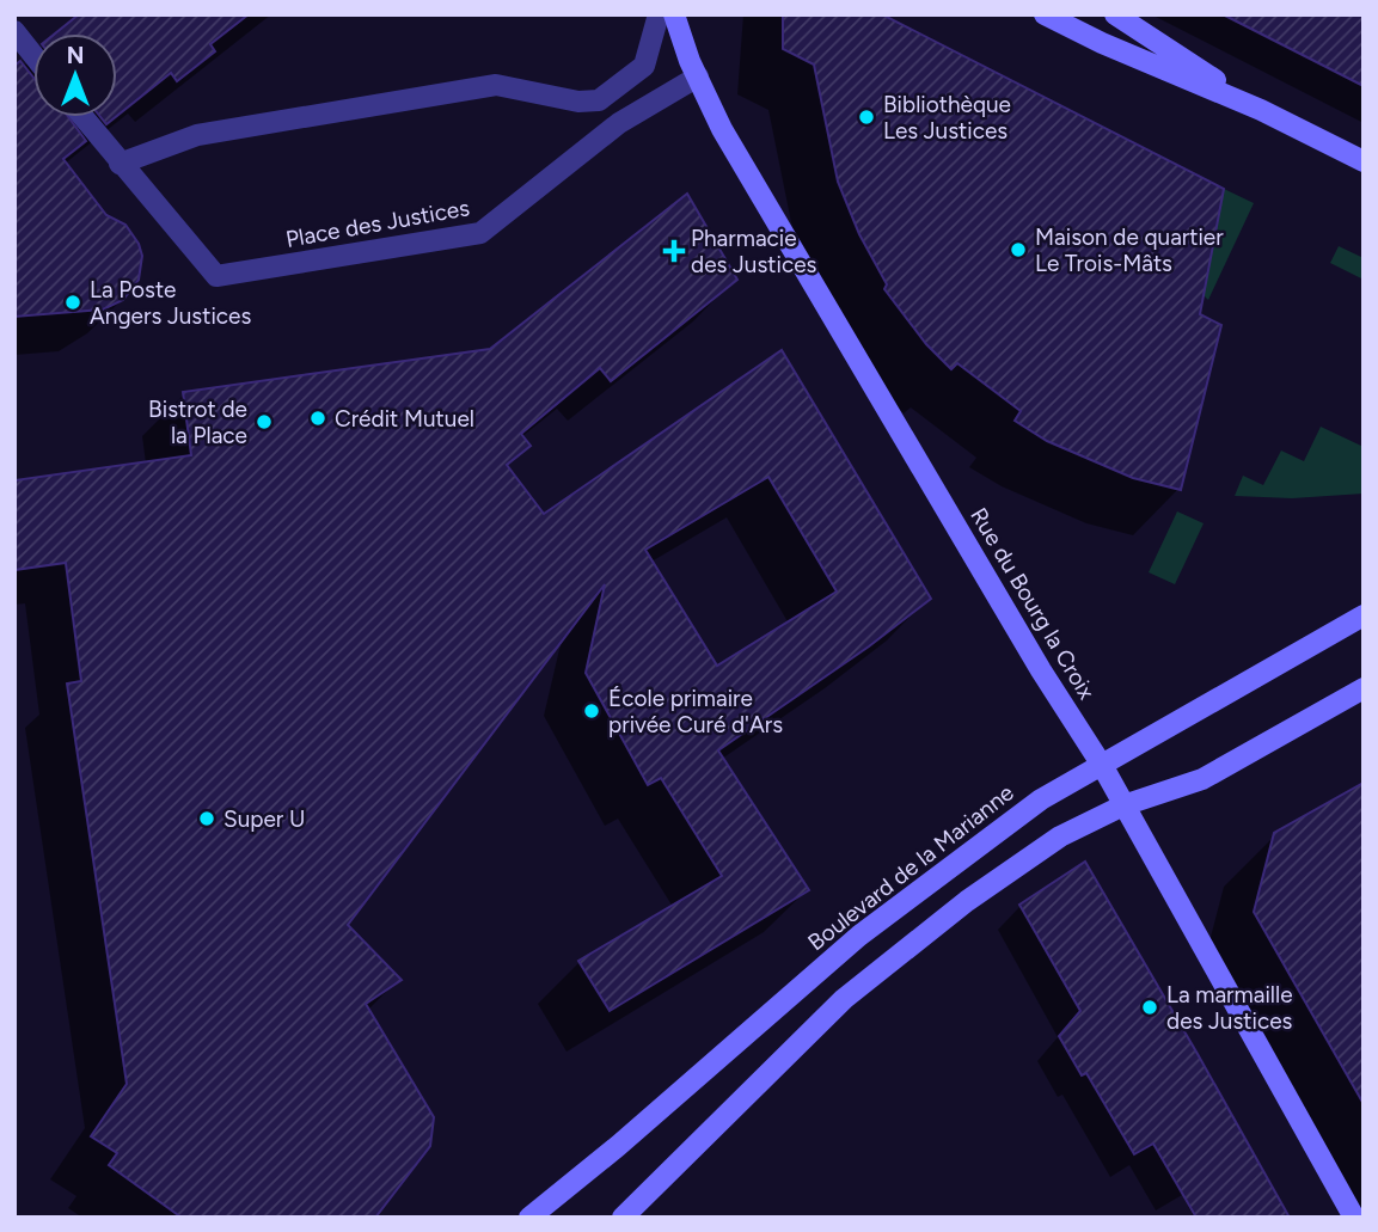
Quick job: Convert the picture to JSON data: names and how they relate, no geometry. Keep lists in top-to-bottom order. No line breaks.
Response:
{"streets":{"street":["Place des Justices","Rue du Bourg la Croix","Boulevard de la Marianne"]},"crossings":[["Place des Justices","Rue du Bourg la Croix"],["Rue du Bourg la Croix","Boulevard de la Marianne"]],"places":{"other":["Bibliothèque Les Justices","Maison de quartier Le Trois-Mâts","La Poste Angers Justices","Crédit Mutuel","Bistrot de la Place","École primaire privée Curé d'Ars","Super U","La marmaille des Justices"],"health":["Pharmacie des Justices"]},"north":"top"}
